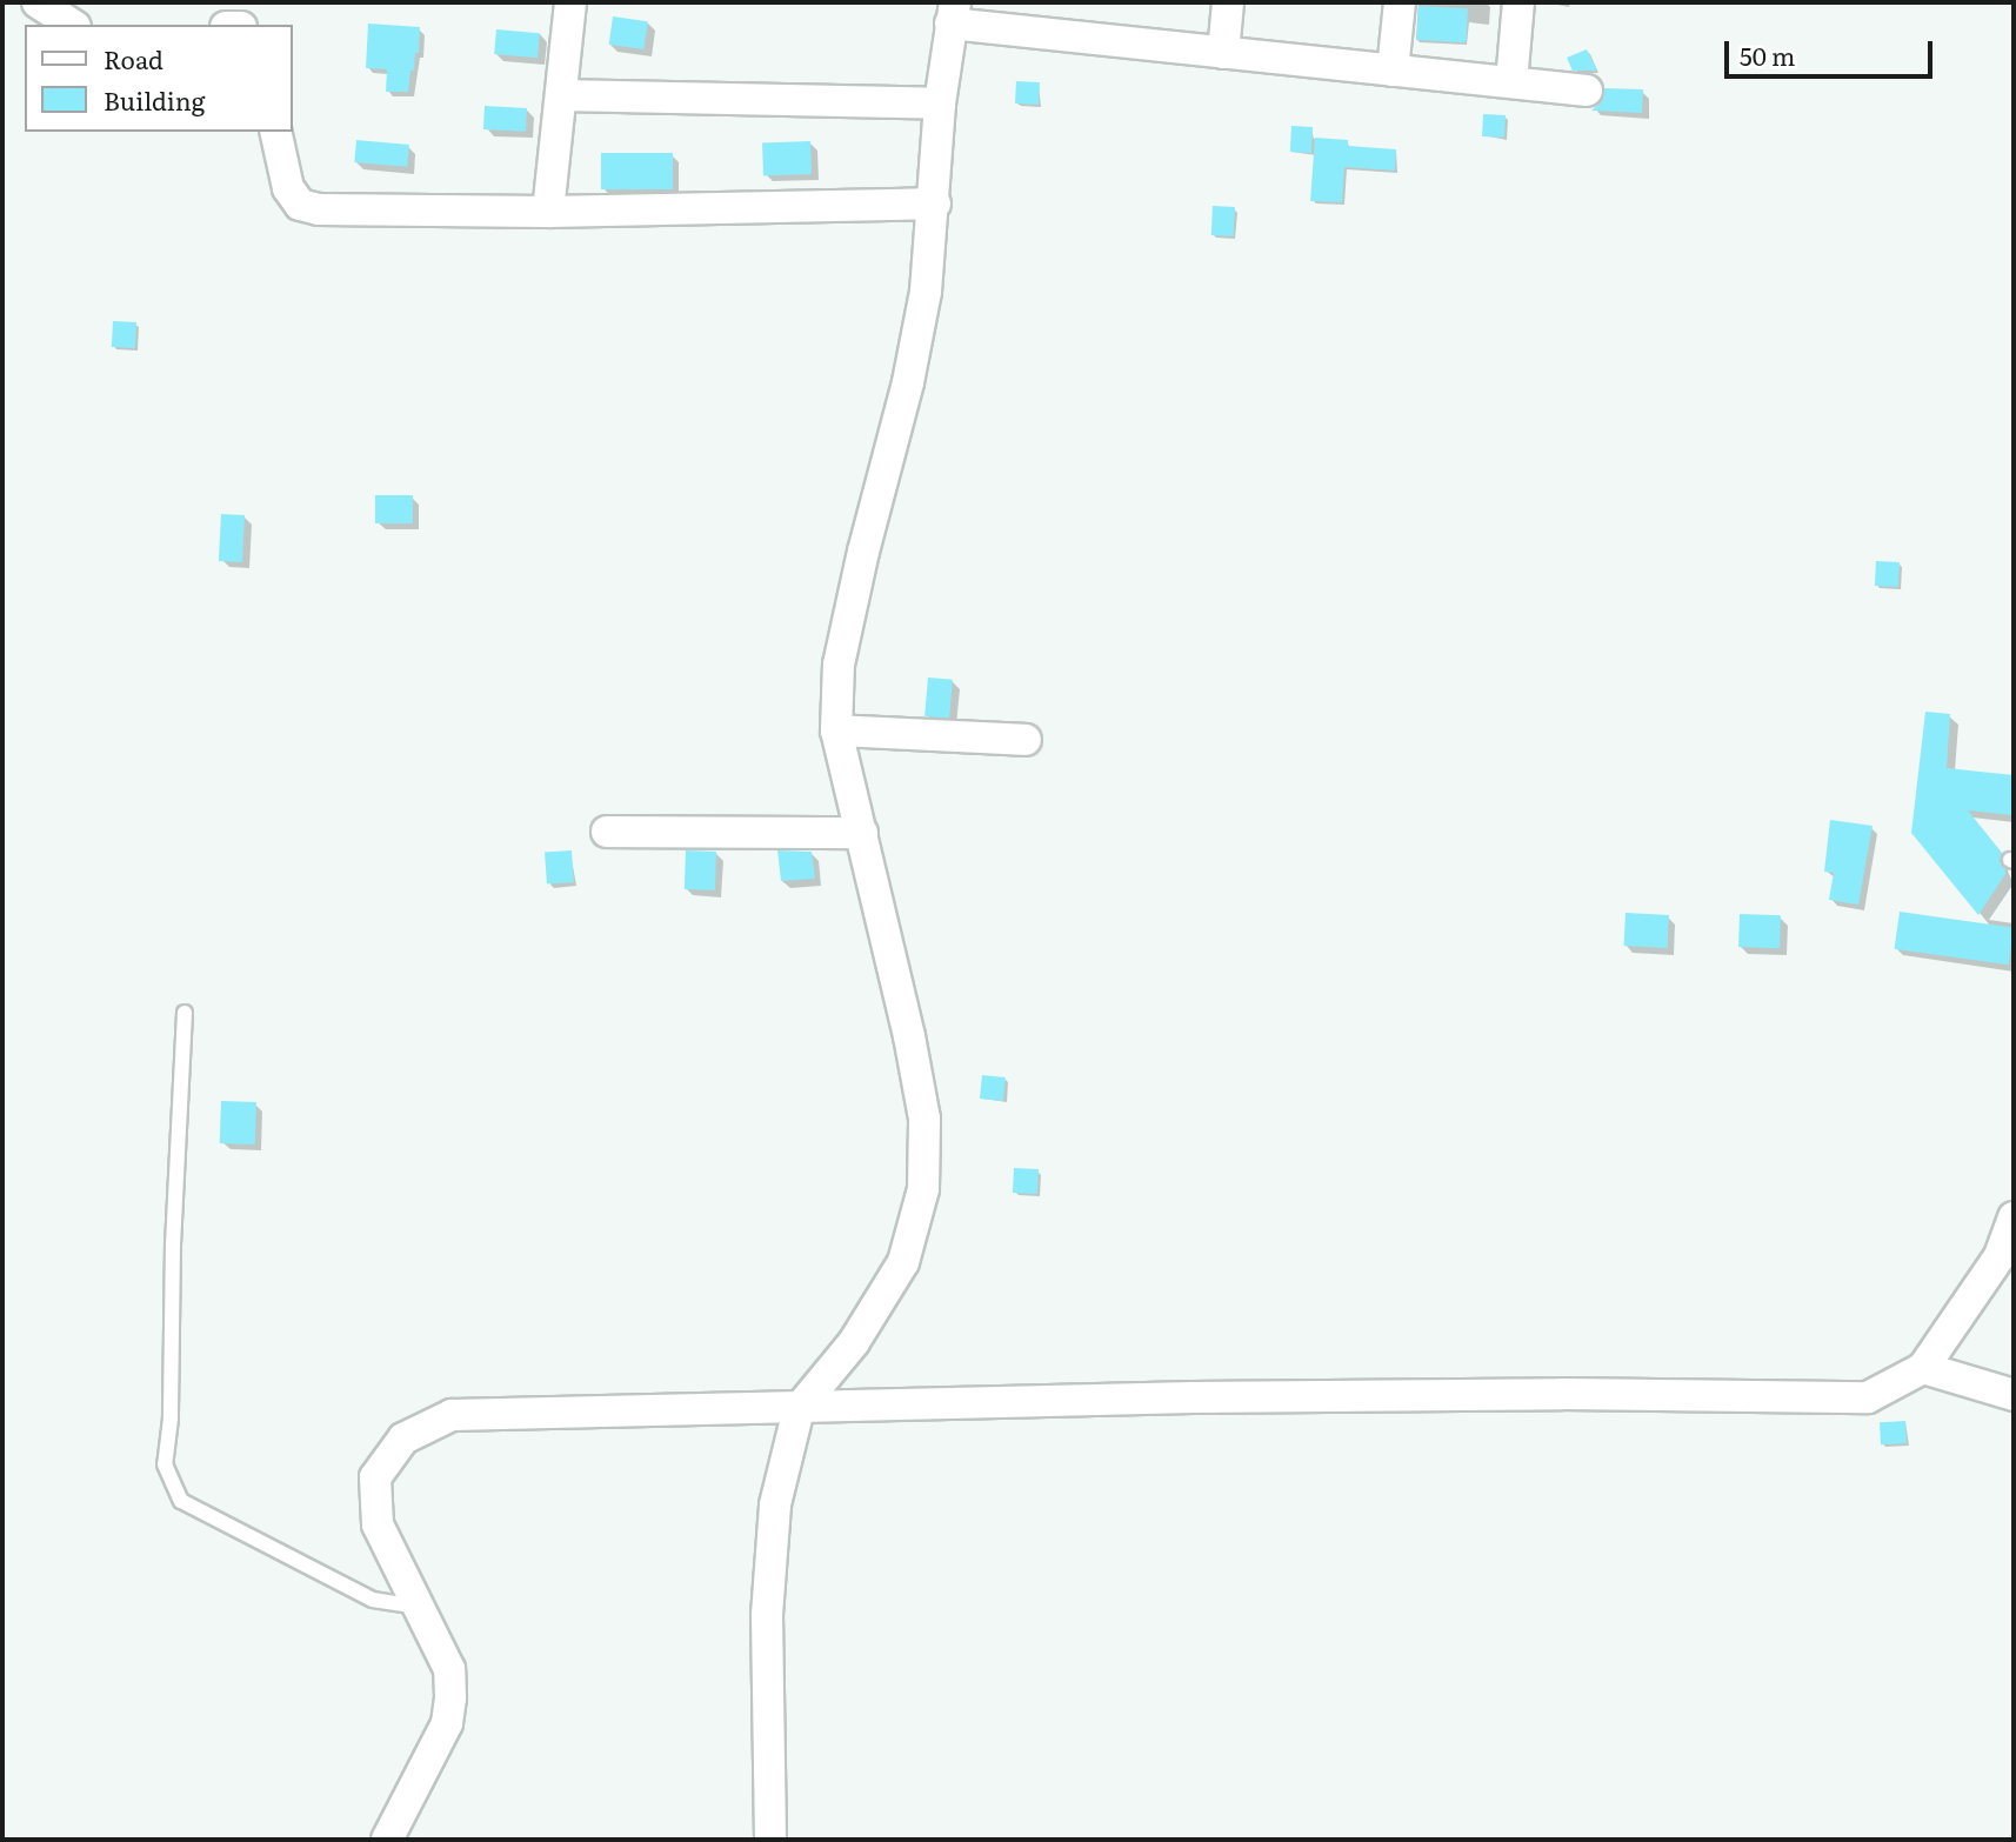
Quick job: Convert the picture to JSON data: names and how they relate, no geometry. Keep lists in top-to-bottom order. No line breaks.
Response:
{"legend":["Road","Building"],"scale_bar":"50 m"}
